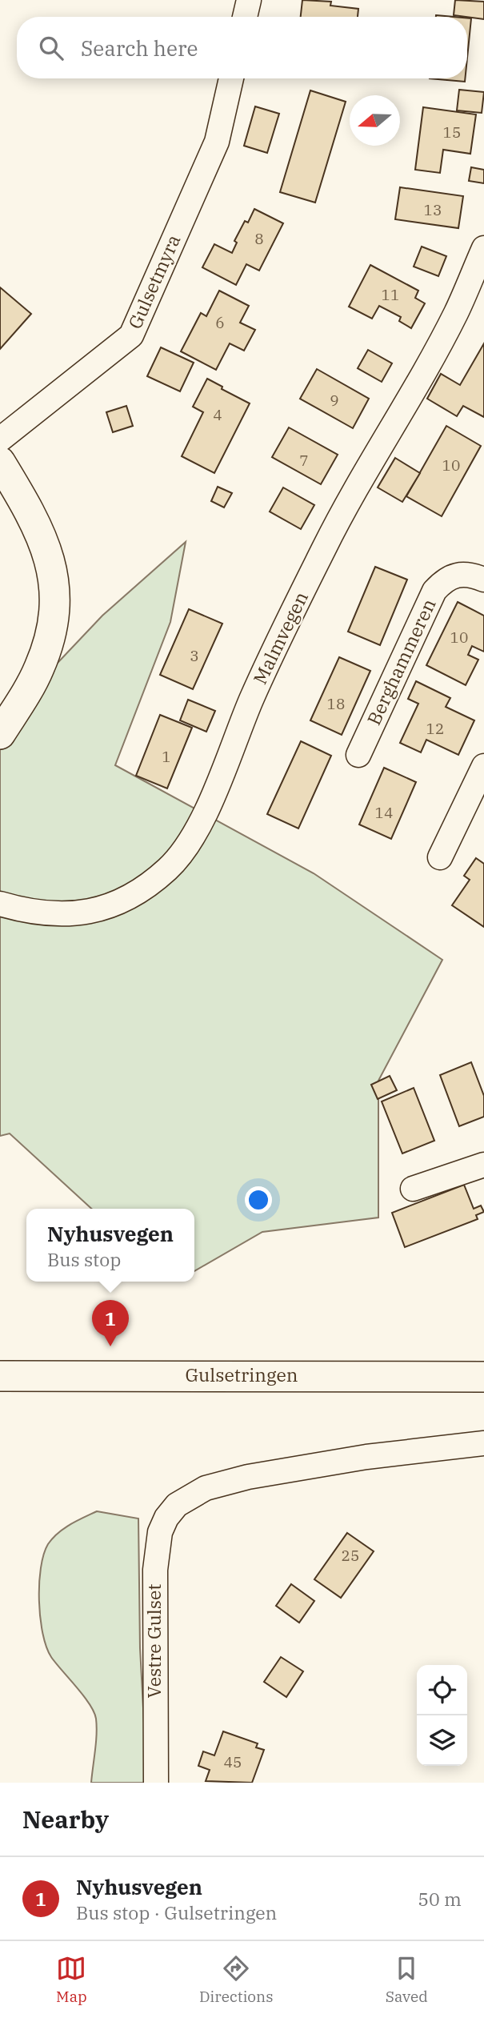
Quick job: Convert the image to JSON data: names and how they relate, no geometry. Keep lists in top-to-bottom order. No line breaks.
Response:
{"streets":{"street":["Gulsetmyra","Malmvegen","Berghammeren","Gulsetringen","Vestre Gulset"]},"house_numbers":["15","13","8","11","6","9","4","7","10","10","3","18","12","1","14","25","45"],"north":"left","page":{"search":"Search here","popup":["Nyhusvegen","Bus stop"],"pins":"1","heading":"Nearby","list":[{"mark":"1","name":"Nyhusvegen","note":"Bus stop · Gulsetringen","value":"50 m"}],"nav":["Map","Directions","Saved"]}}
